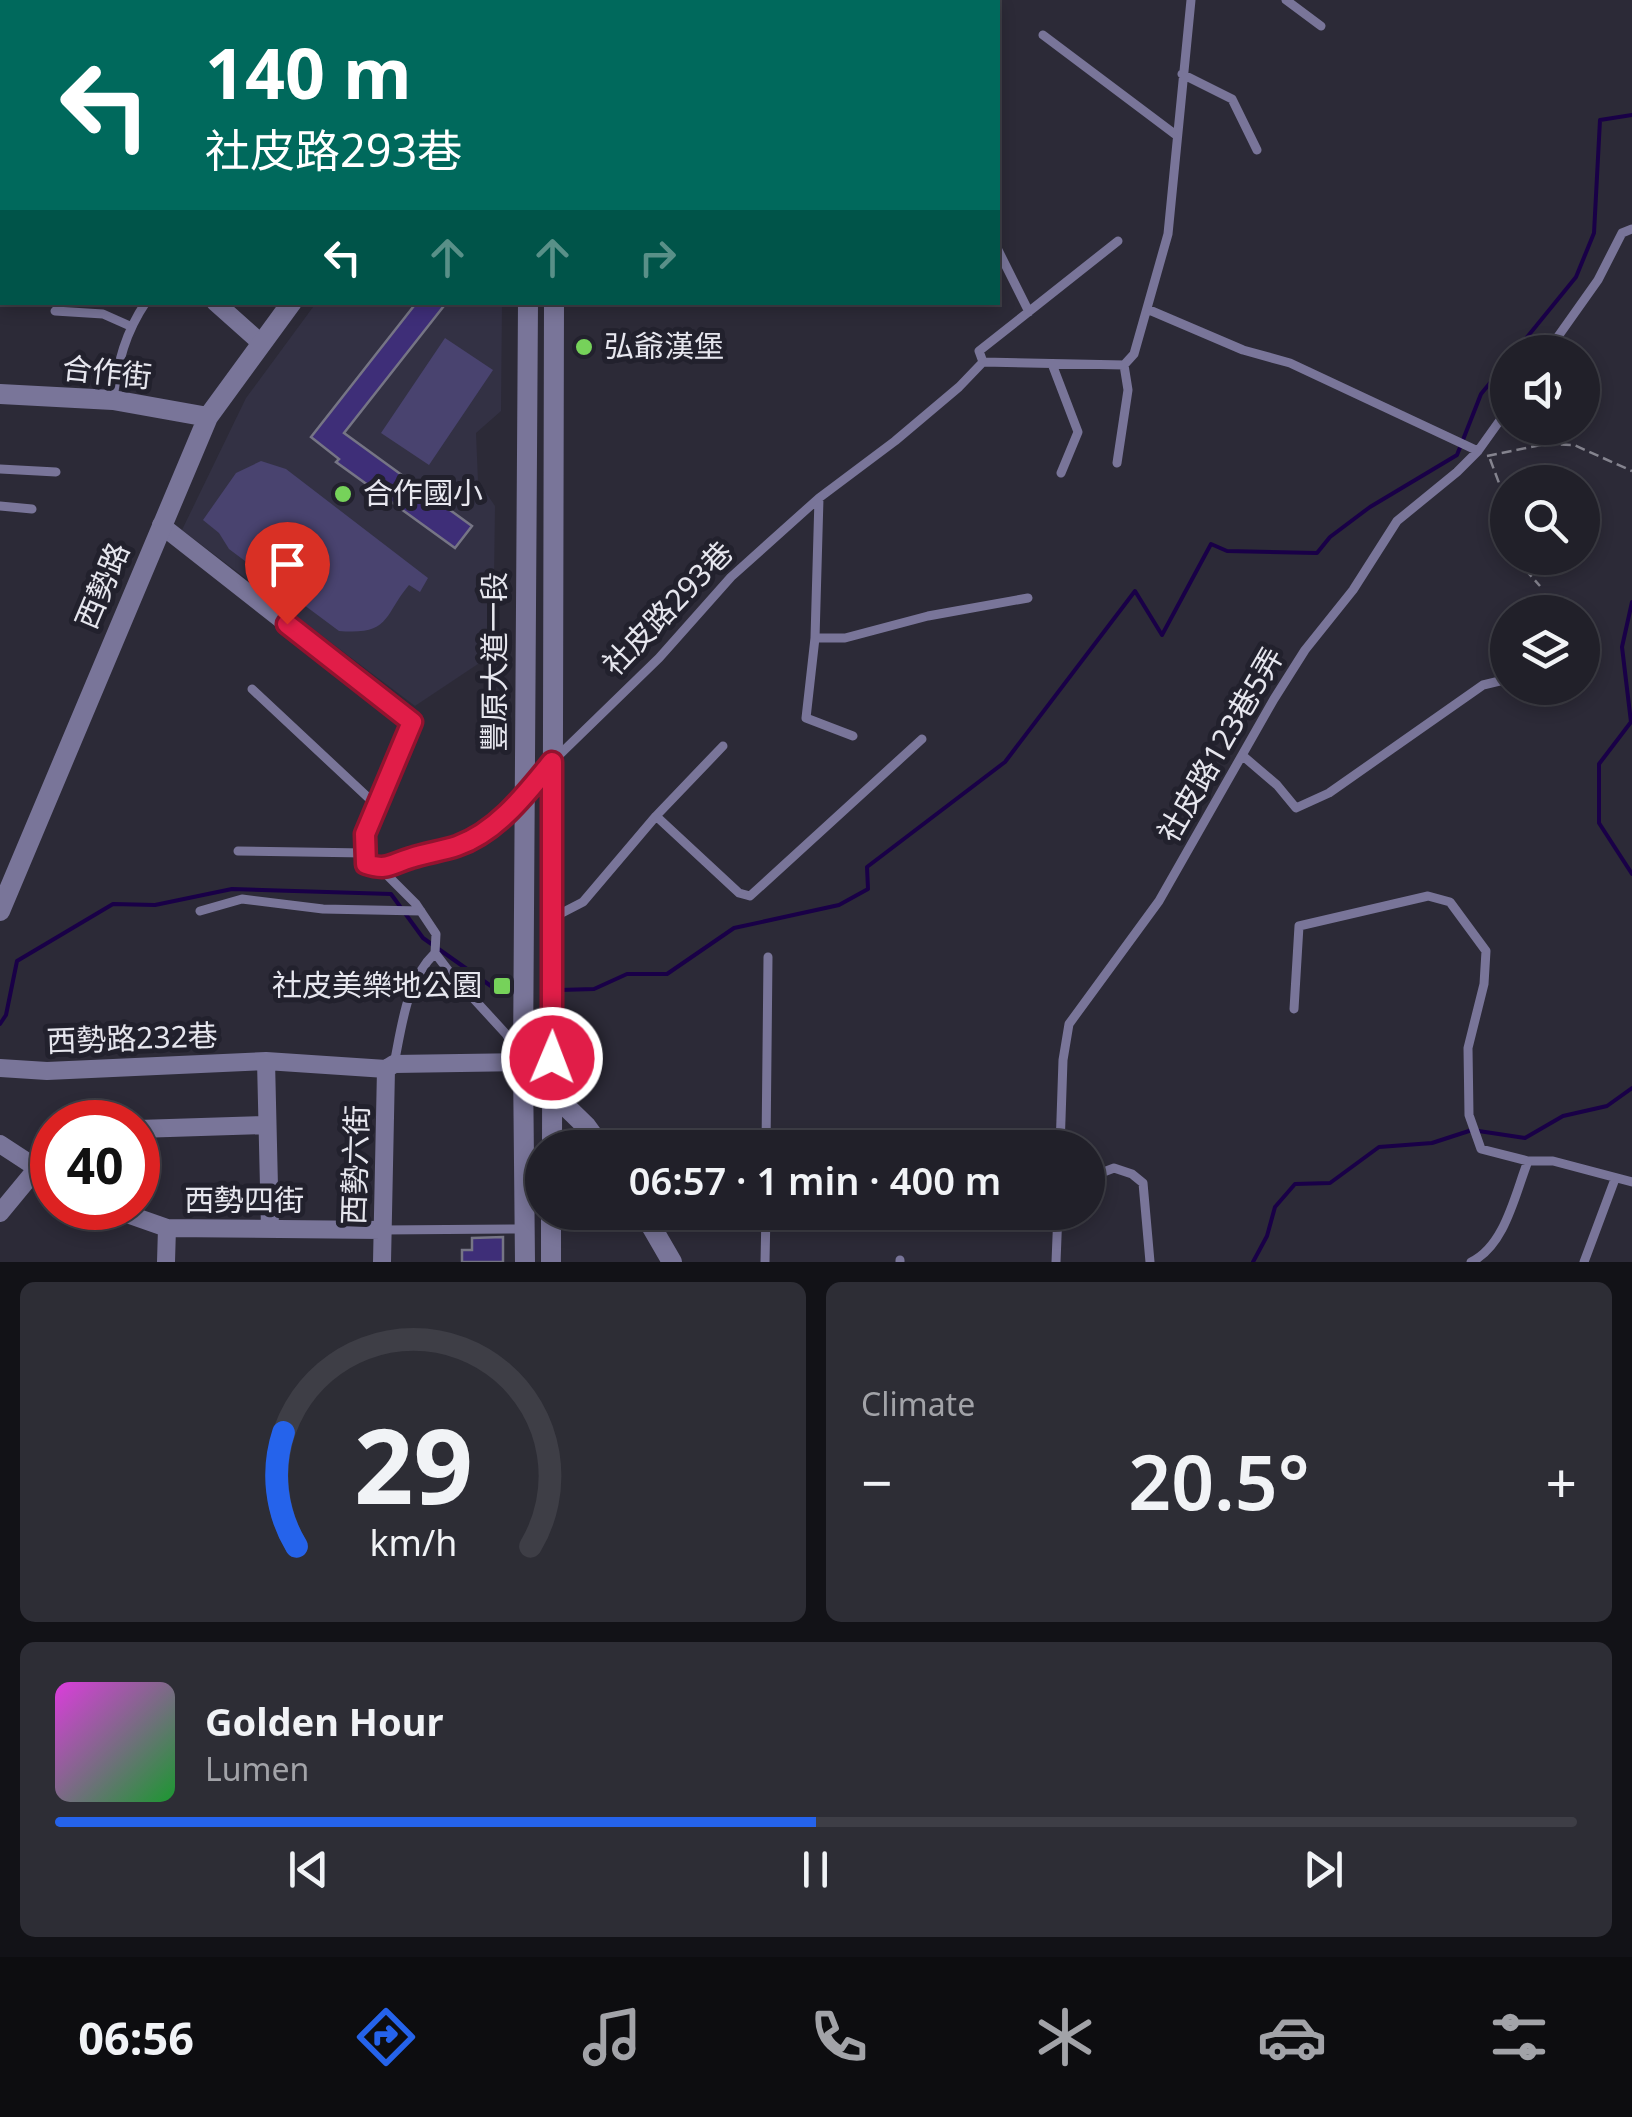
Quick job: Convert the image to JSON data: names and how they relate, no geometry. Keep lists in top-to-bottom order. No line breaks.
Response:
{"streets":{"street":["合作街","西勢路","豐原大道一段","西勢路232巷","西勢六街","西勢四街"],"lane":["社皮路293巷","社皮路123巷5弄"]},"crossings":[["合作街","西勢路"],["社皮路293巷","豐原大道一段"],["豐原大道一段","西勢路232巷"],["西勢路232巷","西勢六街"],["西勢六街","西勢四街"]],"places":{"other":["弘爺漢堡","合作國小"],"transit":["社皮美樂地公園"]},"page":{"turn":["140 m","社皮路293巷"],"limit":"40","trip":"06:57 · 1 min · 400 m","tile":"Climate","heat":["−","20.5°","+"],"song":["Golden Hour","Lumen"],"tabs":"06:56","gauge":["29","km/h"]}}
